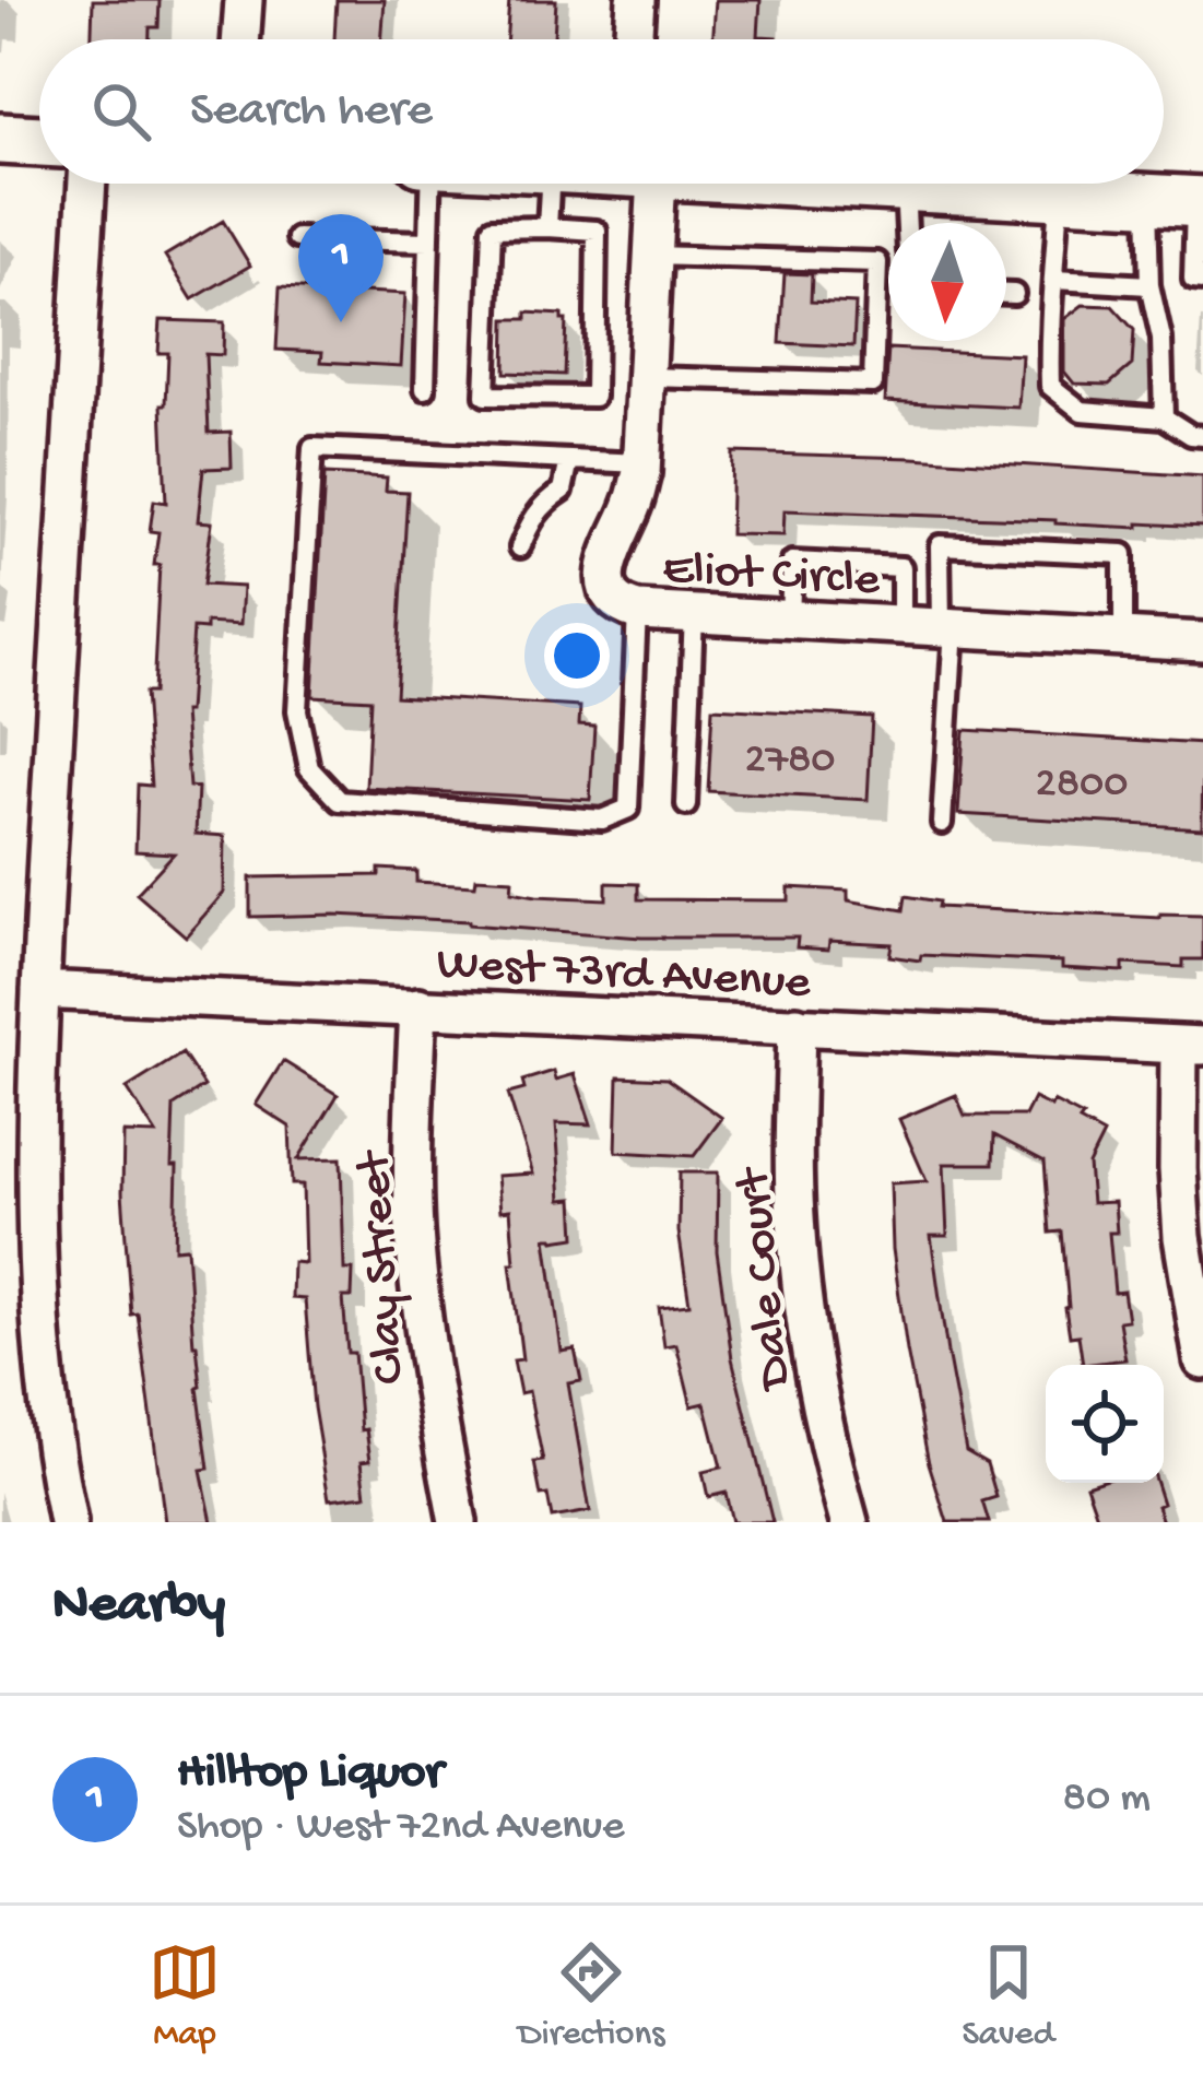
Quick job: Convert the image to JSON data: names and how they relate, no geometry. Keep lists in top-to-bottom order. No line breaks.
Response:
{"streets":{"street":["Eliot Circle","West 73rd Avenue","Clay Street","Dale Court"]},"crossings":[["West 73rd Avenue","Clay Street"],["West 73rd Avenue","Dale Court"]],"house_numbers":["2780","2800"],"north":"bottom","page":{"search":"Search here","pins":"1","heading":"Nearby","list":[{"mark":"1","name":"Hilltop Liquor","note":"Shop · West 72nd Avenue","value":"80 m"}],"nav":["Map","Directions","Saved"]}}
